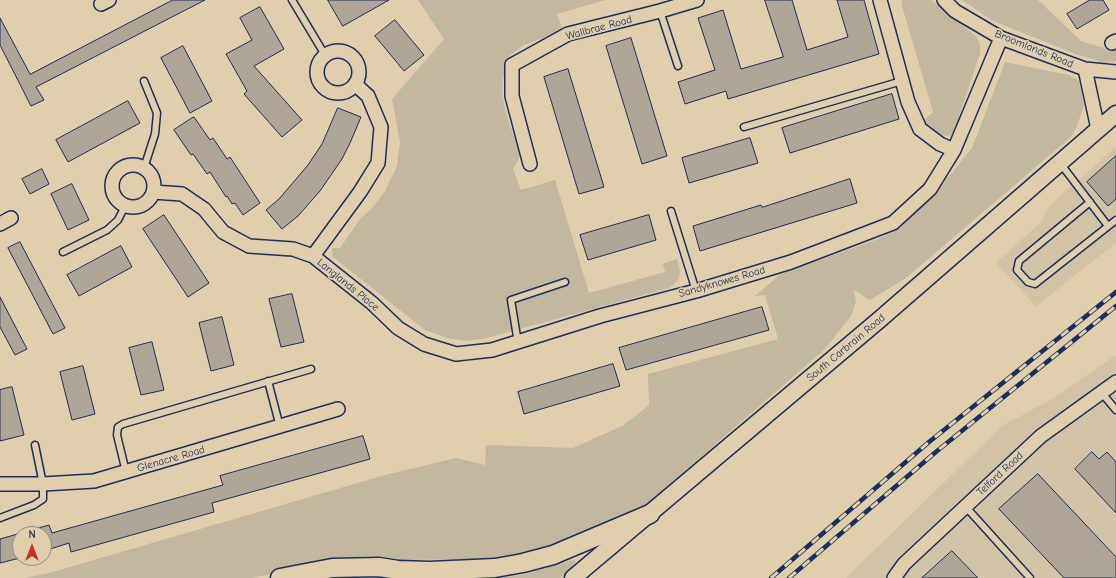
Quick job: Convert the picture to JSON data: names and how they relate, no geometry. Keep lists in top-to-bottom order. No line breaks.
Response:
{"streets":{"street":["Wallbrae Road","Broomlands Road","Sandyknowes Road","Langlands Place","South Carbrain Road","Glenacre Road","Telford Road"]},"crossings":[["Broomlands Road","Sandyknowes Road"],["Broomlands Road","South Carbrain Road"],["Sandyknowes Road","Langlands Place"]],"north":"top"}
